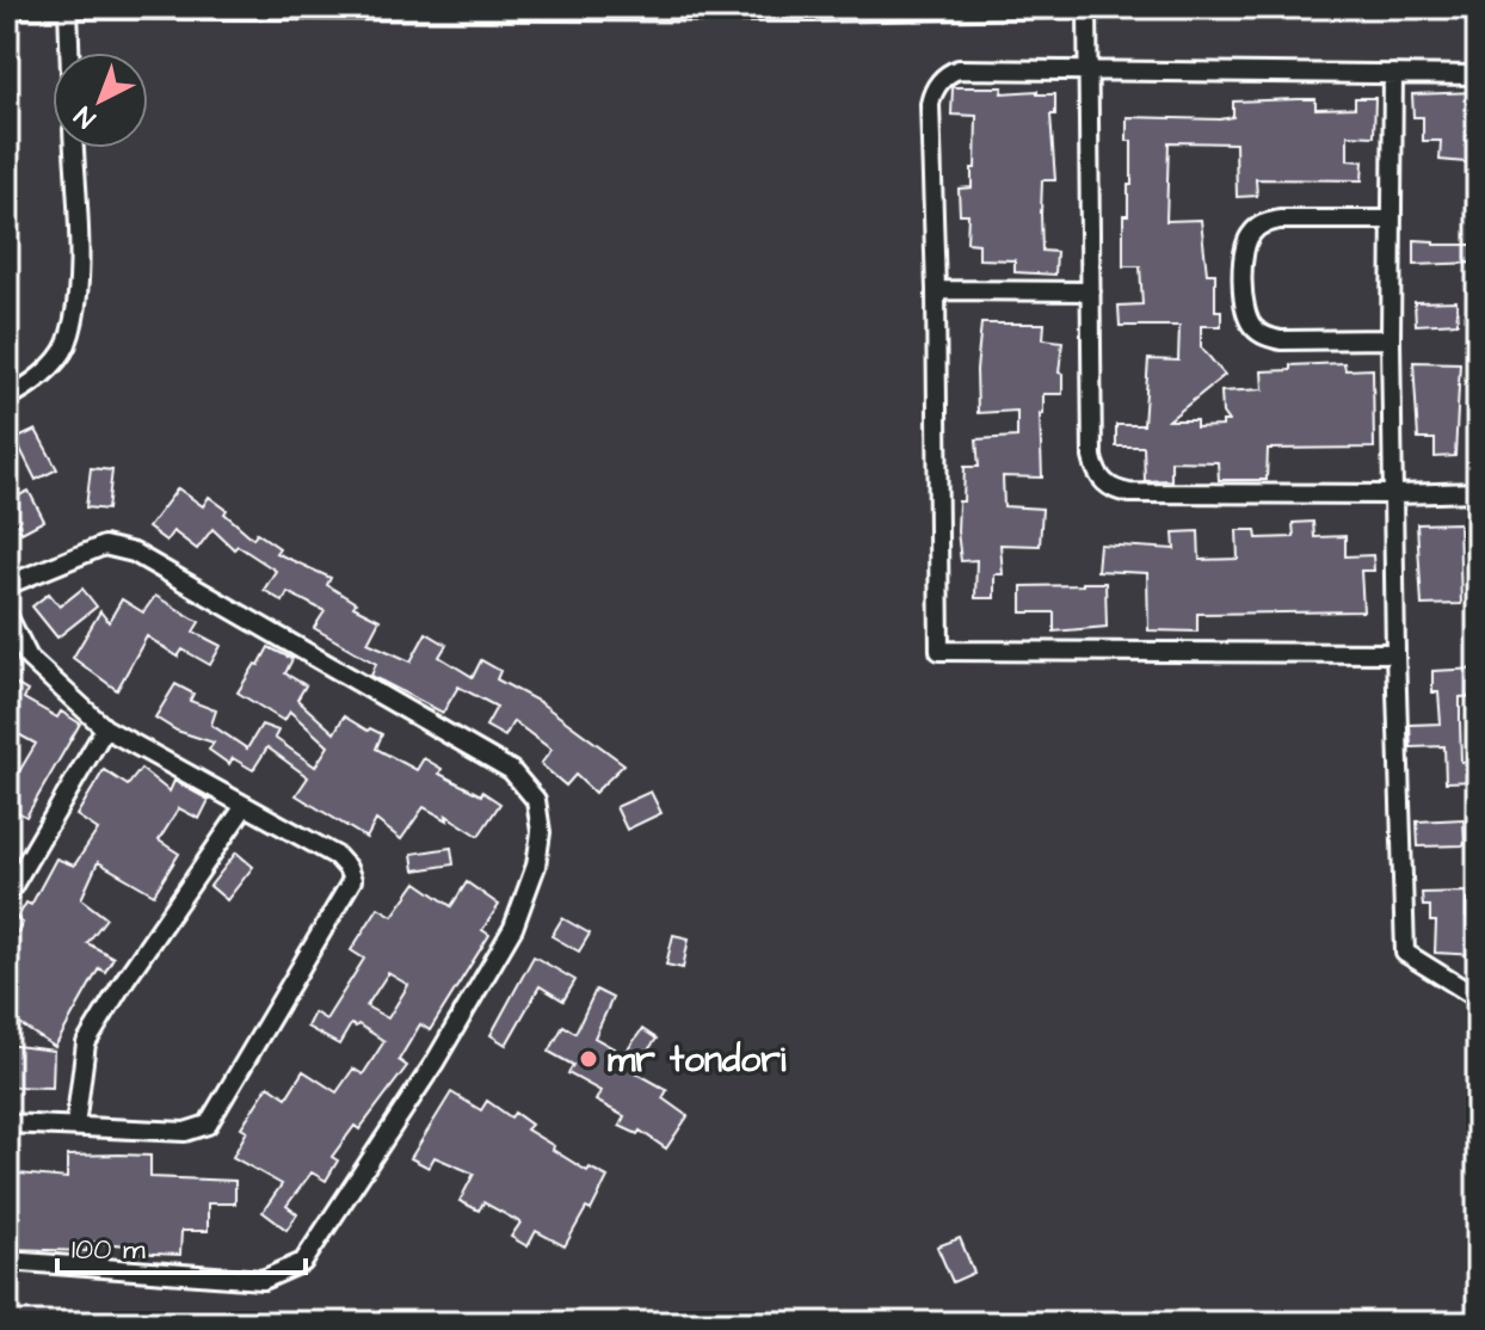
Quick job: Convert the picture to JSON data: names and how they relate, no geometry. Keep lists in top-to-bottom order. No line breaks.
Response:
{"places":["mr tondori"],"scale_bar":"100 m","north":"bottom left"}
